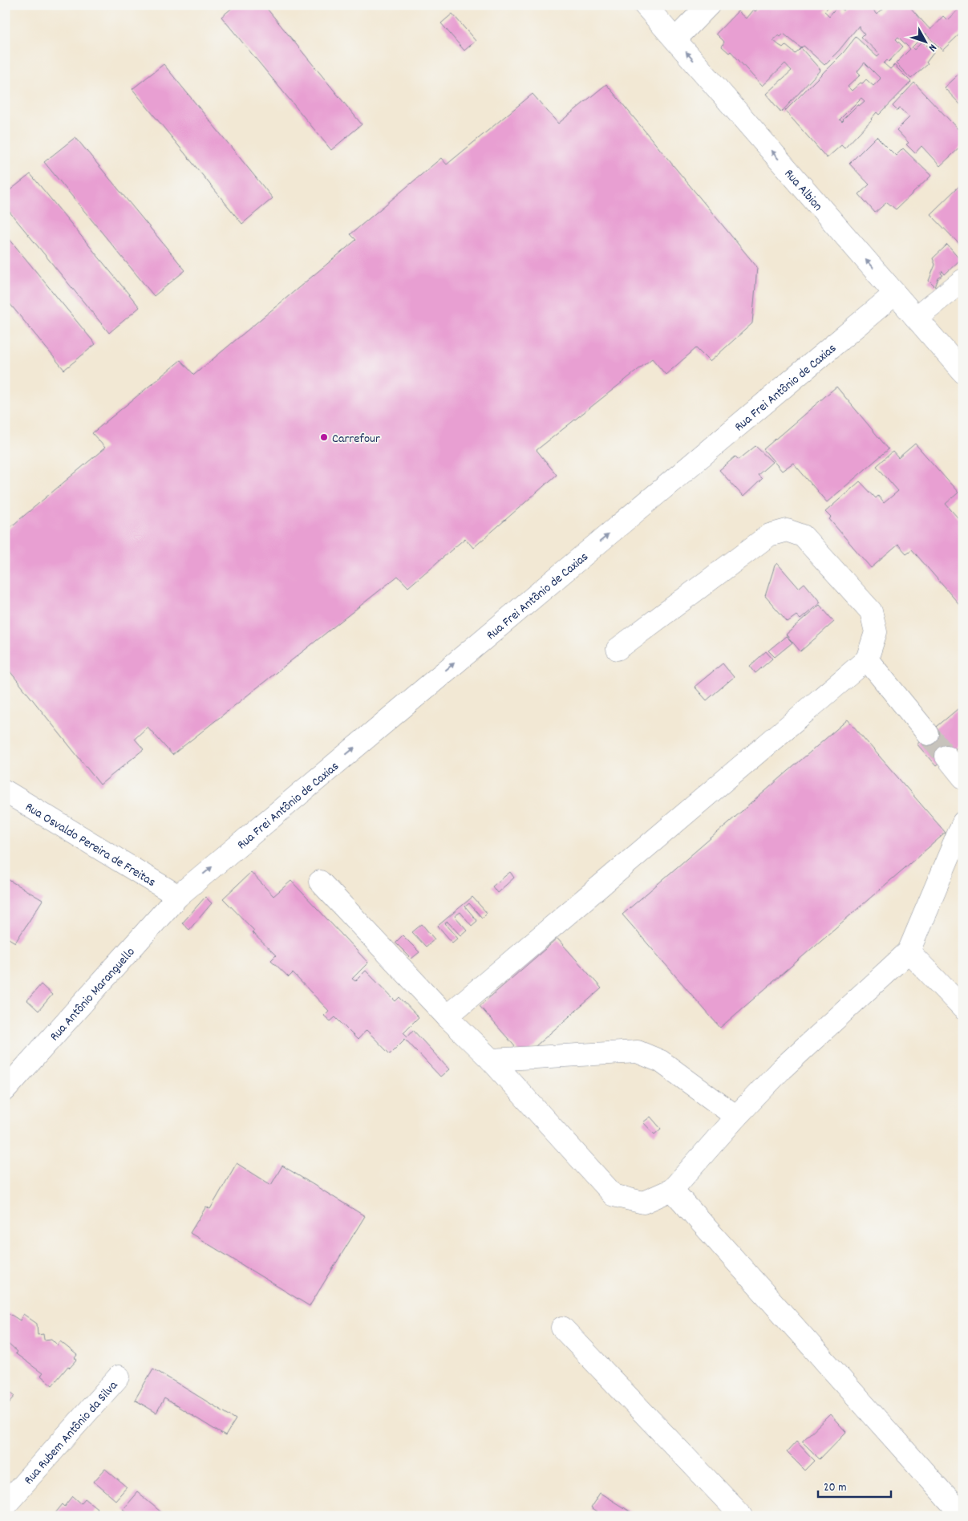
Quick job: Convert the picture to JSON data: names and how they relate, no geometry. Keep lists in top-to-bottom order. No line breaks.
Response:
{"streets":{"street":["Rua Albion","Rua Frei Antônio de Caxias","Rua Osvaldo Pereira de Freitas","Rua Antônio Maranguello","Rua Rubem Antônio da Silva"]},"crossings":[["Rua Albion","Rua Frei Antônio de Caxias"],["Rua Frei Antônio de Caxias","Rua Osvaldo Pereira de Freitas"],["Rua Frei Antônio de Caxias","Rua Antônio Maranguello"],["Rua Osvaldo Pereira de Freitas","Rua Antônio Maranguello"]],"one_way":["Rua Albion","Rua Frei Antônio de Caxias"],"places":["Carrefour"],"scale_bar":"20 m","north":"bottom right"}
